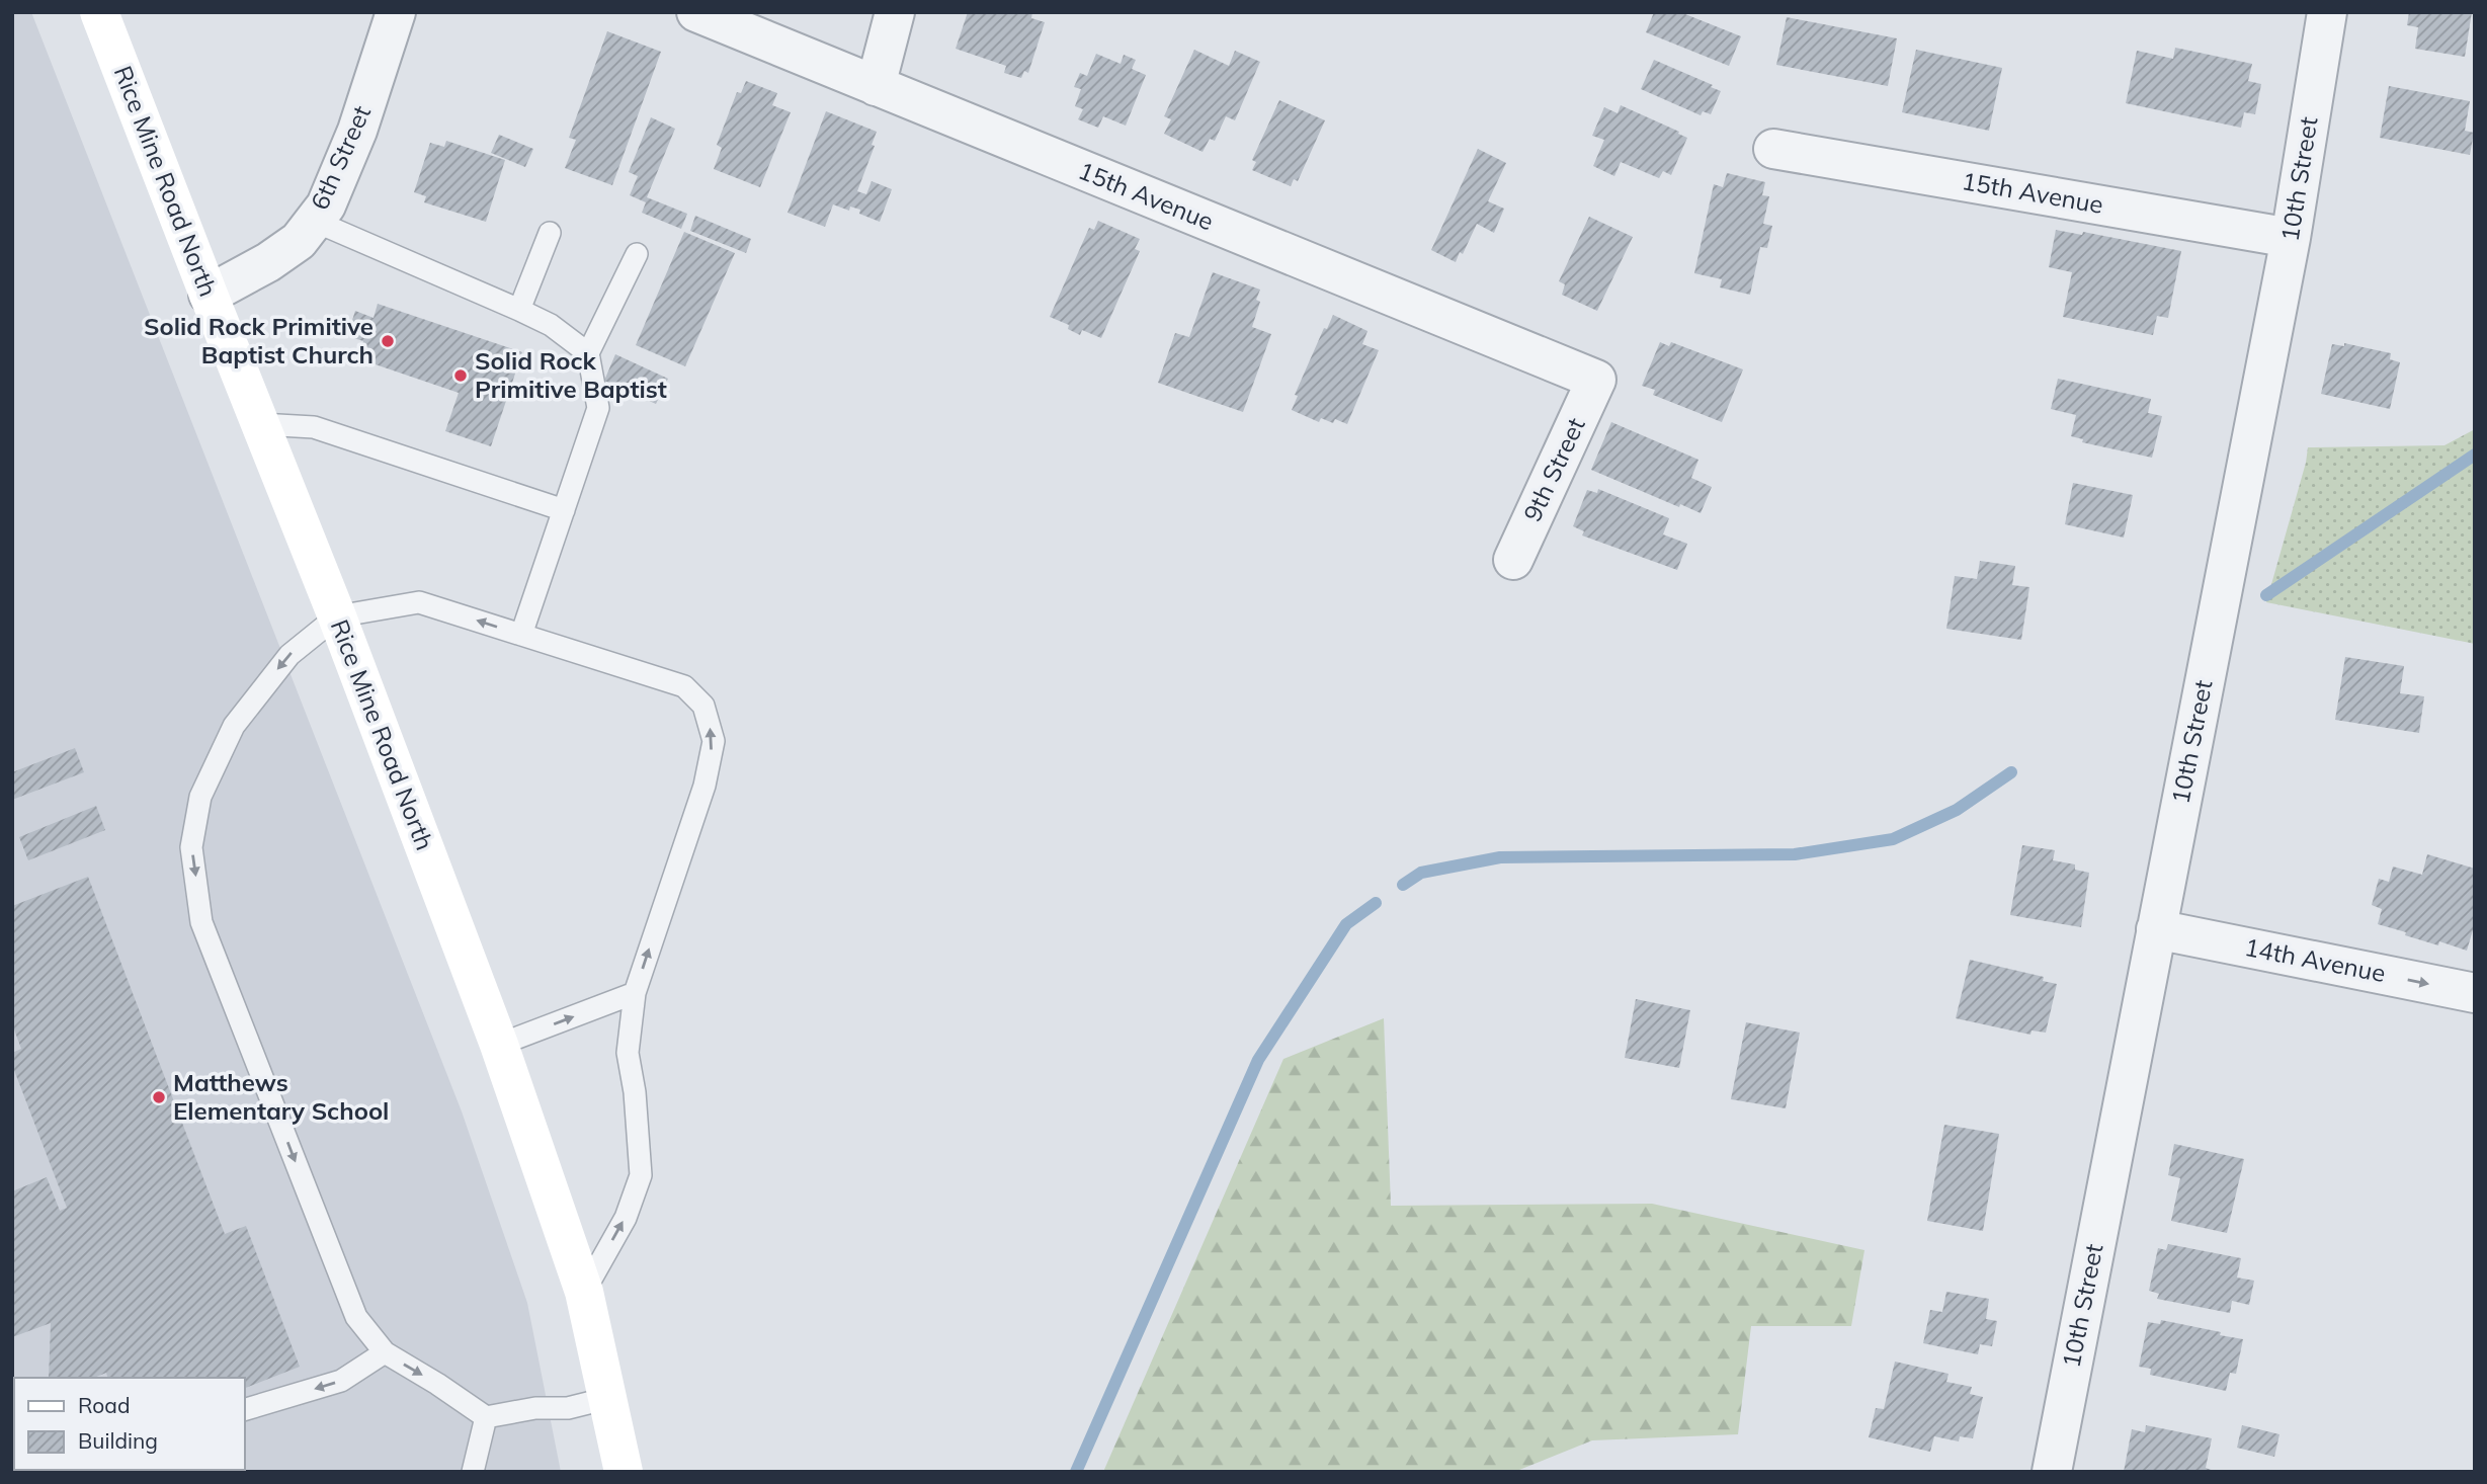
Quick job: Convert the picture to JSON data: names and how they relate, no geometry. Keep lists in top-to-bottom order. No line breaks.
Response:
{"streets":{"main road":["Rice Mine Road North"],"street":["6th Street","10th Street","15th Avenue","9th Street","14th Avenue"]},"crossings":[["6th Street","Rice Mine Road North"],["10th Street","15th Avenue"],["10th Street","14th Avenue"],["15th Avenue","9th Street"]],"one_way":["14th Avenue"],"places":["Solid Rock Primitive Baptist Church","Solid Rock Primitive Baptist","Matthews Elementary School"],"legend":["Road","Building"]}
